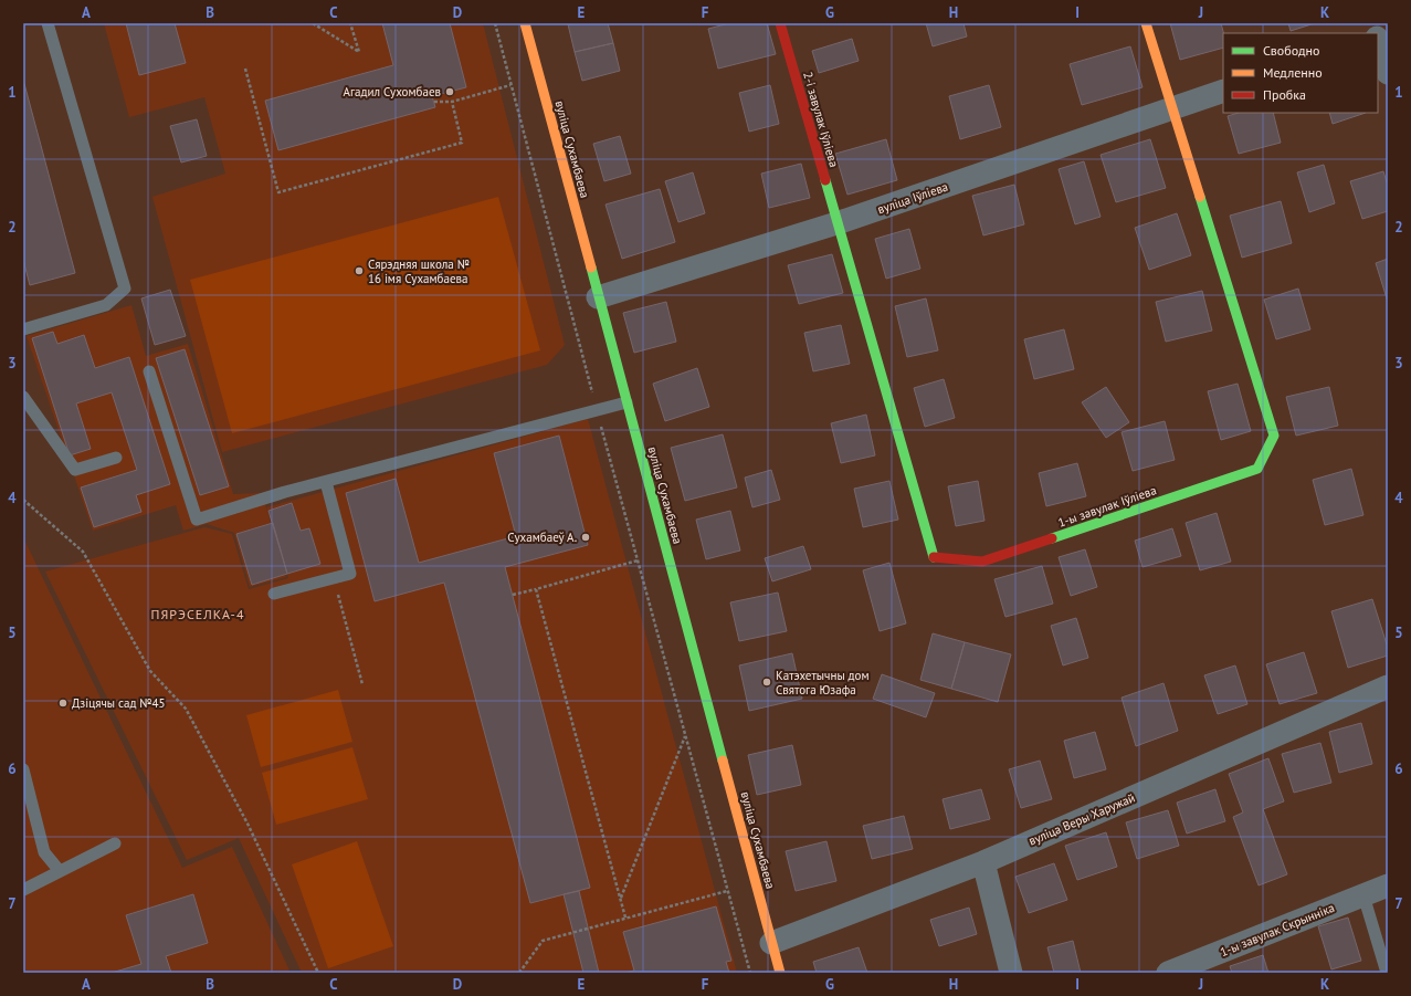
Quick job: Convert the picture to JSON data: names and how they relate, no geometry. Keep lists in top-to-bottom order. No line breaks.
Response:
{"streets":{"street":["2-і завулак Іўліева","вуліца Сухамбаева","вуліца Іўліева","1-ы завулак Іўліева","вуліца Веры Харужай","1-ы завулак Скрынніка"]},"crossings":[["2-і завулак Іўліева","вуліца Іўліева"],["2-і завулак Іўліева","1-ы завулак Іўліева"],["вуліца Сухамбаева","вуліца Іўліева"],["вуліца Сухамбаева","вуліца Веры Харужай"],["вуліца Іўліева","1-ы завулак Іўліева"]],"districts":["ПЯРЭСЕЛКА-4"],"places":["Агадил Сухомбаев","Сярэдняя школа № 16 імя Сухамбаева","Сухамбаеў А.","Катэхетычны дом Святога Юзафа","Дзіцячы сад №45"],"legend":["Свободно","Медленно","Пробка"],"grid":{"columns":["A","B","C","D","E","F","G","H","I","J","K"],"rows":["1","2","3","4","5","6","7"]}}
